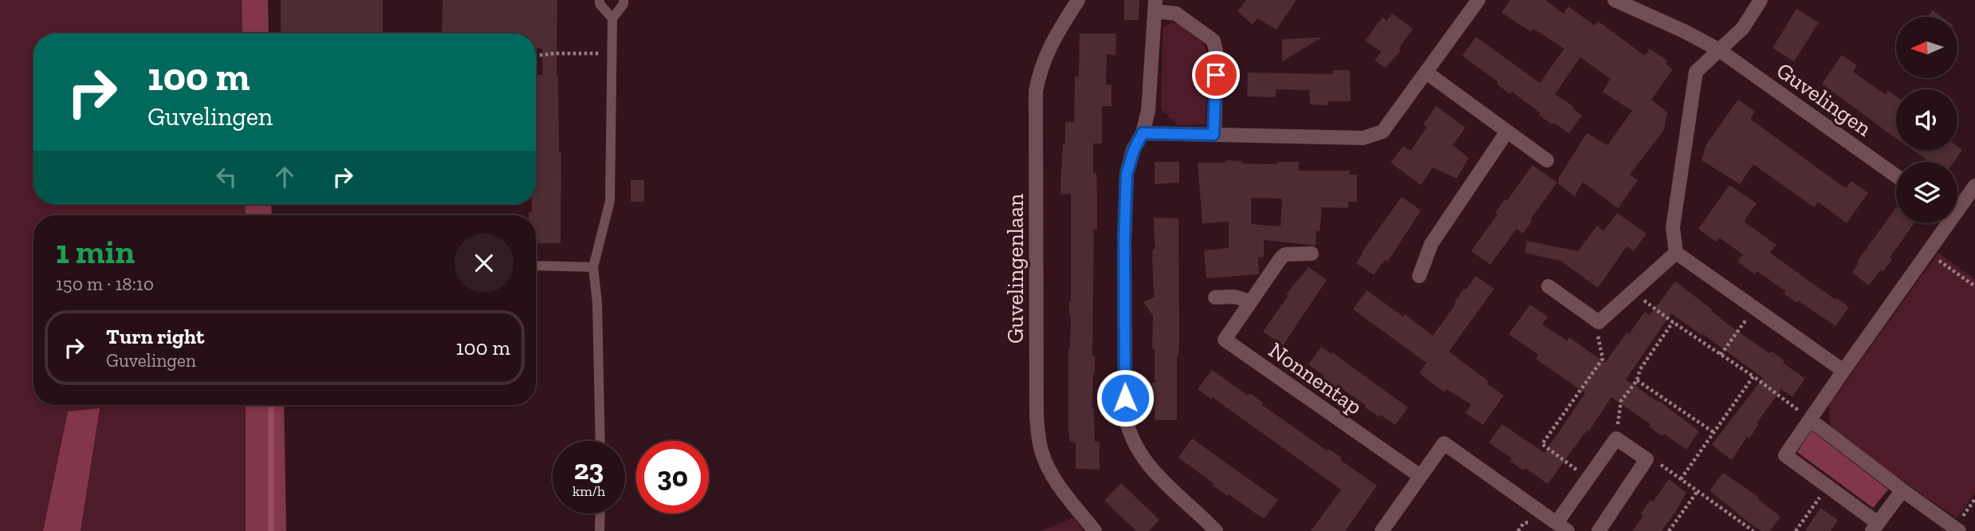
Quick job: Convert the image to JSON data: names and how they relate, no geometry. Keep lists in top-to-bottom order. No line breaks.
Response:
{"streets":{"street":["Guvelingen","Guvelingenlaan","Nonnentap"]},"north":"left","page":{"turn":["100 m","Guvelingen"],"heading":["1 min","150 m · 18:10"],"list":[{"name":"Turn right","note":"Guvelingen","value":"100 m"}],"speed":"23 km/h","limit":"30"}}
